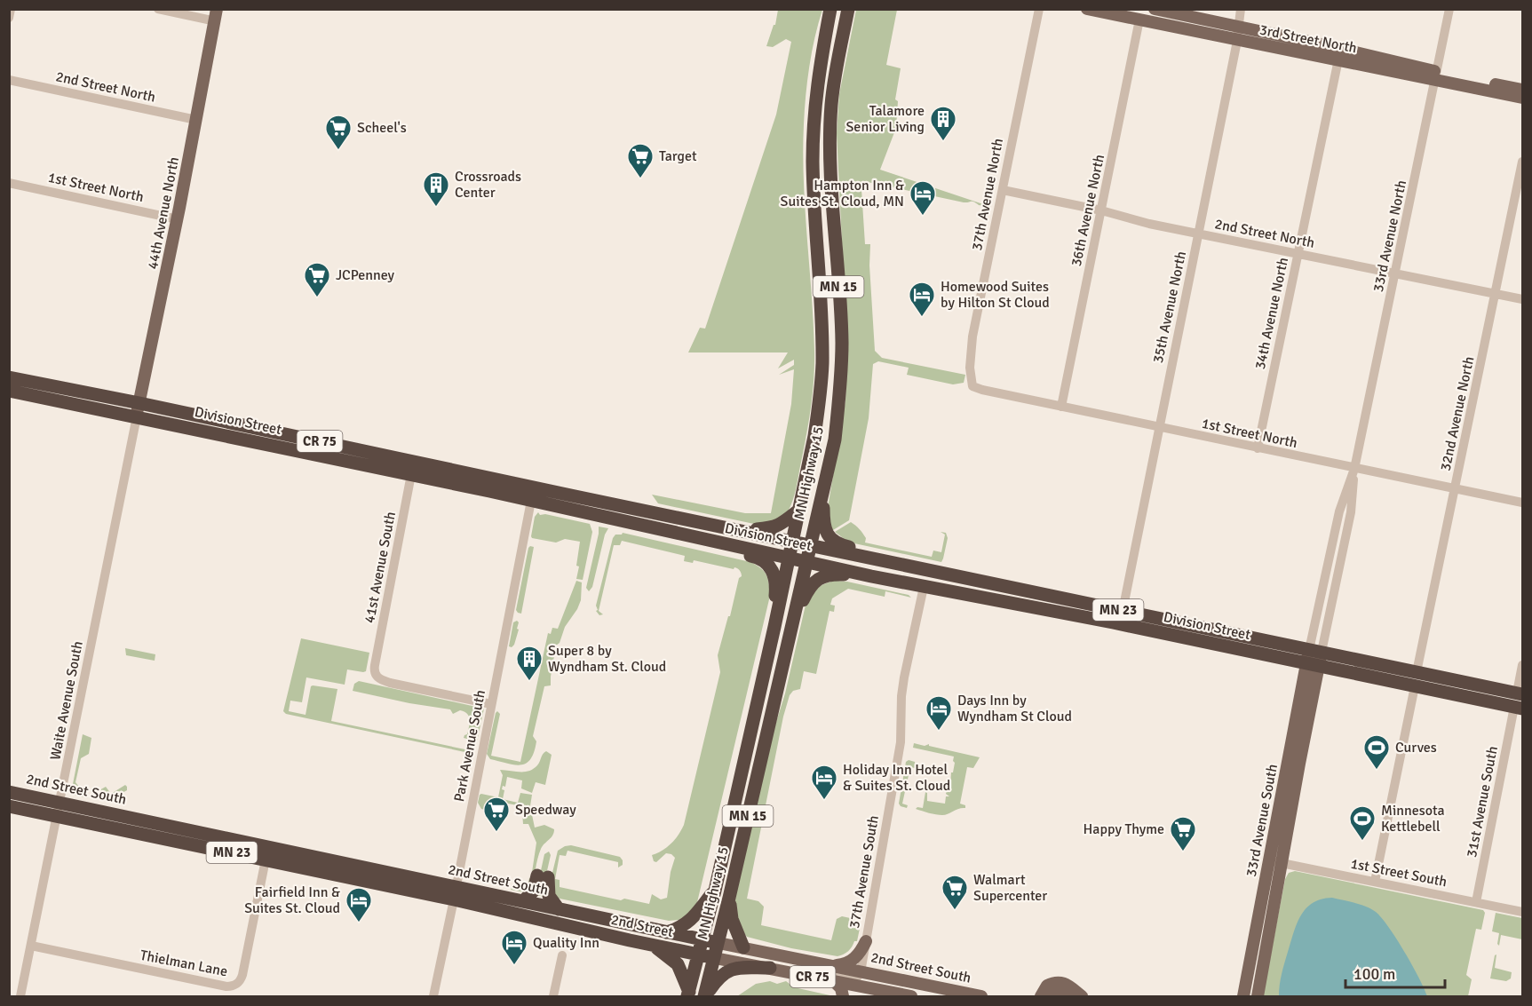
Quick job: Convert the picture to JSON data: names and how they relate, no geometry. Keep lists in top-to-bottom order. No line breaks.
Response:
{"streets":{"highway":["MN 15","Division Street","CR 75","MN Highway 15","MN 23","2nd Street South","2nd Street"],"main road":["3rd Street North","44th Avenue North","33rd Avenue South"],"street":["2nd Street North","1st Street North","37th Avenue North","36th Avenue North","33rd Avenue North","35th Avenue North","34th Avenue North","32nd Avenue North","41st Avenue South","Waite Avenue South","Park Avenue South","31st Avenue South","37th Avenue South","1st Street South","Thielman Lane"]},"crossings":[["3rd Street North","36th Avenue North"],["3rd Street North","33rd Avenue North"],["3rd Street North","35th Avenue North"],["3rd Street North","34th Avenue North"],["2nd Street North","37th Avenue North"],["2nd Street North","36th Avenue North"],["2nd Street North","44th Avenue North"],["2nd Street North","33rd Avenue North"],["2nd Street North","35th Avenue North"],["2nd Street North","34th Avenue North"],["2nd Street North","32nd Avenue North"],["1st Street North","37th Avenue North"],["1st Street North","36th Avenue North"],["1st Street North","44th Avenue North"],["1st Street North","33rd Avenue North"],["1st Street North","35th Avenue North"],["1st Street North","34th Avenue North"],["1st Street North","32nd Avenue North"],["44th Avenue North","Division Street"],["44th Avenue North","Waite Avenue South"],["33rd Avenue North","Division Street"],["33rd Avenue North","33rd Avenue South"],["35th Avenue North","Division Street"],["32nd Avenue North","Division Street"],["32nd Avenue North","1st Street South"],["Division Street","MN Highway 15"],["Division Street","41st Avenue South"],["Division Street","Waite Avenue South"],["Division Street","Park Avenue South"],["Division Street","31st Avenue South"],["Division Street","33rd Avenue South"],["Division Street","37th Avenue South"],["MN Highway 15","2nd Street South"],["MN Highway 15","2nd Street"],["41st Avenue South","Park Avenue South"],["Waite Avenue South","2nd Street South"],["Waite Avenue South","Thielman Lane"],["Park Avenue South","2nd Street South"],["2nd Street South","37th Avenue South"],["2nd Street South","2nd Street"],["2nd Street South","Thielman Lane"],["31st Avenue South","1st Street South"],["33rd Avenue South","1st Street South"]],"places":{"building":["Talamore Senior Living","Crossroads Center","Super 8 by Wyndham St. Cloud"],"supermarket":["Scheel's","Target","JCPenney","Speedway","Happy Thyme","Walmart Supercenter"],"hotel":["Hampton Inn & Suites St. Cloud, MN","Homewood Suites by Hilton St Cloud","Days Inn by Wyndham St Cloud","Holiday Inn Hotel & Suites St. Cloud","Fairfield Inn & Suites St. Cloud","Quality Inn"],"sports":["Curves","Minnesota Kettlebell"]},"scale_bar":"100 m"}
